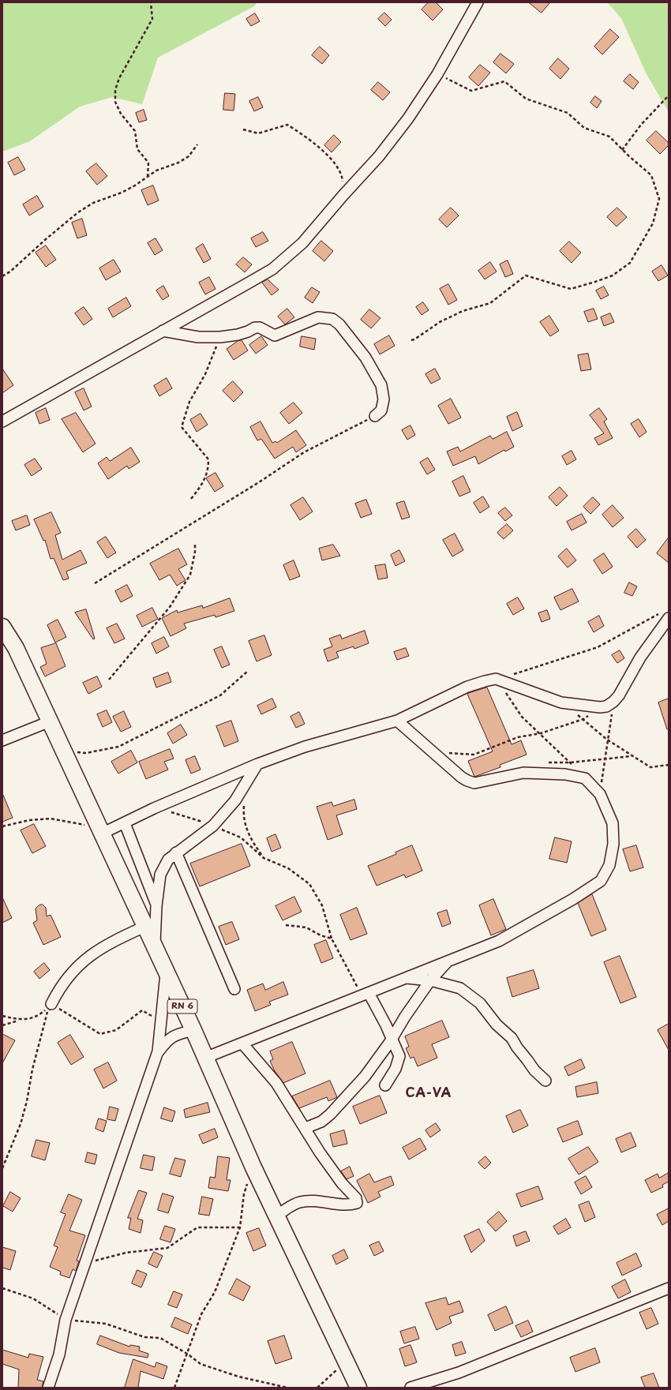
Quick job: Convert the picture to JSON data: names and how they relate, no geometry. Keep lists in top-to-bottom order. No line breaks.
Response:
{"streets":{"main road":["RN 6"]},"districts":["CA-VA"]}
